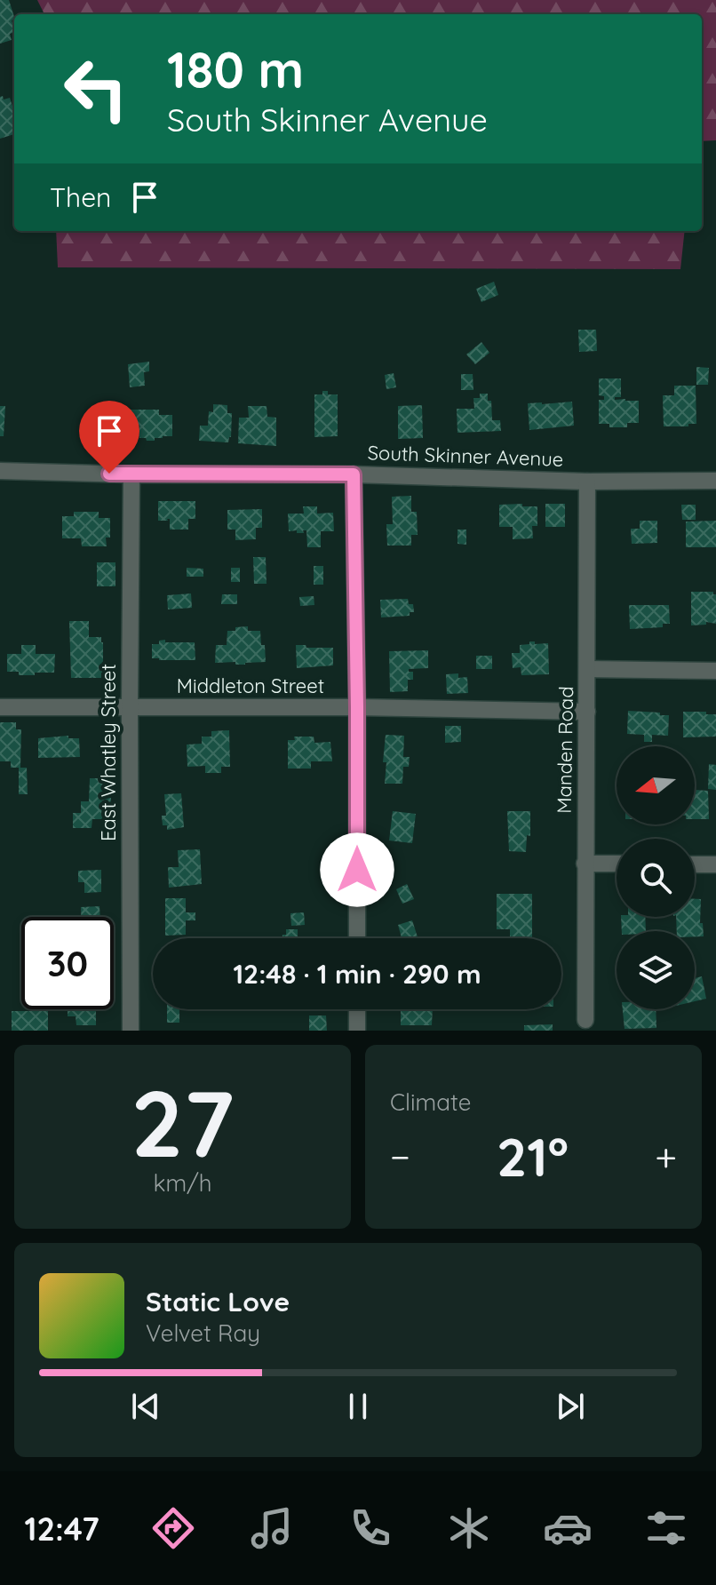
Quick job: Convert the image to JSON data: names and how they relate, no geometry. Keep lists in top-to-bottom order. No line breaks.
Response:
{"streets":{"street":["South Skinner Avenue","Middleton Street","Manden Road","East Whatley Street"]},"crossings":[["South Skinner Avenue","Manden Road"],["South Skinner Avenue","East Whatley Street"],["Middleton Street","Manden Road"],["Middleton Street","East Whatley Street"]],"north":"left","page":{"turn":["180 m","South Skinner Avenue"],"then":"Then","limit":"30","trip":"12:48 · 1 min · 290 m","tile":[["27","km/h"],"Climate"],"heat":["−","21°","+"],"song":["Static Love","Velvet Ray"],"tabs":"12:47"}}
